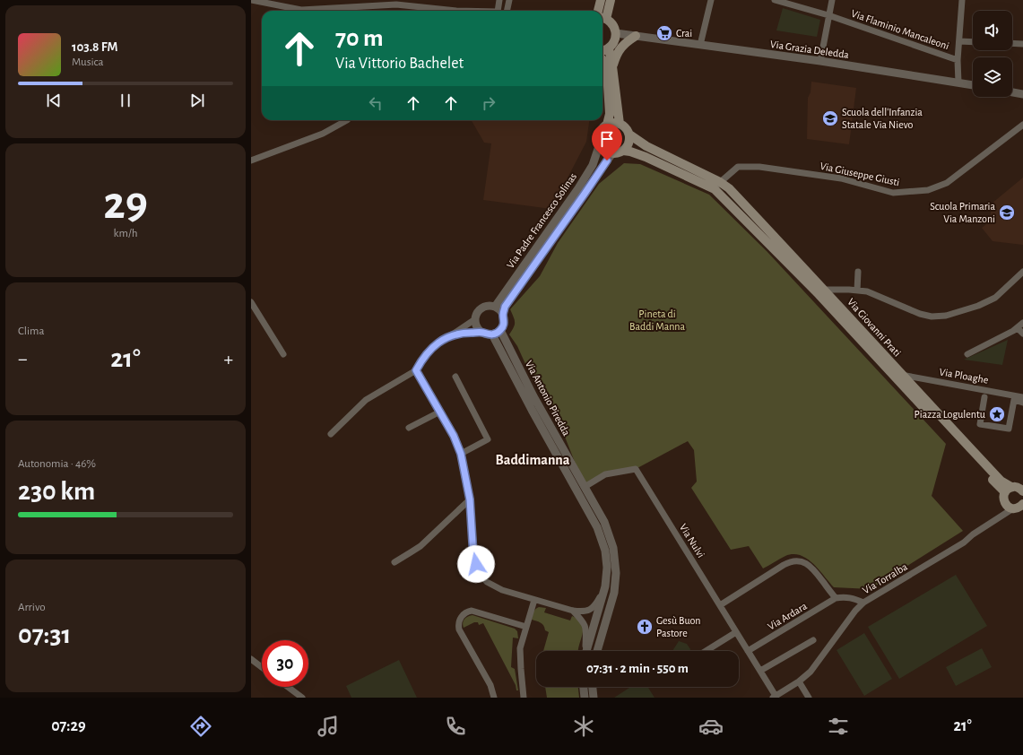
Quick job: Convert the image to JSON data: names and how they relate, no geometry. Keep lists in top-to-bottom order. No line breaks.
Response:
{"streets":{"main road":["Via Giovanni Prati"],"street":["Via Flaminio Mancaleoni","Via Grazia Deledda","Via Giuseppe Giusti","Via Padre Francesco Solinas","Via Ploaghe","Via Antonio Piredda","Via Nulvi","Via Torralba","Via Ardara"]},"crossings":[["Via Giuseppe Giusti","Via Giovanni Prati"],["Via Padre Francesco Solinas","Via Giovanni Prati"],["Via Padre Francesco Solinas","Via Antonio Piredda"],["Via Giovanni Prati","Via Ploaghe"],["Via Antonio Piredda","Via Nulvi"],["Via Nulvi","Via Torralba"],["Via Nulvi","Via Ardara"]],"districts":["Baddimanna"],"parks":["Pineta di Baddi Manna"],"places":{"supermarket":["Crai"],"school or university":["Scuola dell'Infanzia Statale Via Nievo","Scuola Primaria Via Manzoni"],"place":["Piazza Logulentu"],"church":["Gesù Buon Pastore"]},"page":{"turn":["70 m","Via Vittorio Bachelet"],"song":["103.8 FM","Musica"],"tile":[["29","km/h"],"Clima",["Autonomia · 46%","230 km"],["Arrivo","07:31"]],"heat":["−","21°","+"],"limit":"30","trip":"07:31 · 2 min · 550 m","tabs":["07:29","21°"]}}
